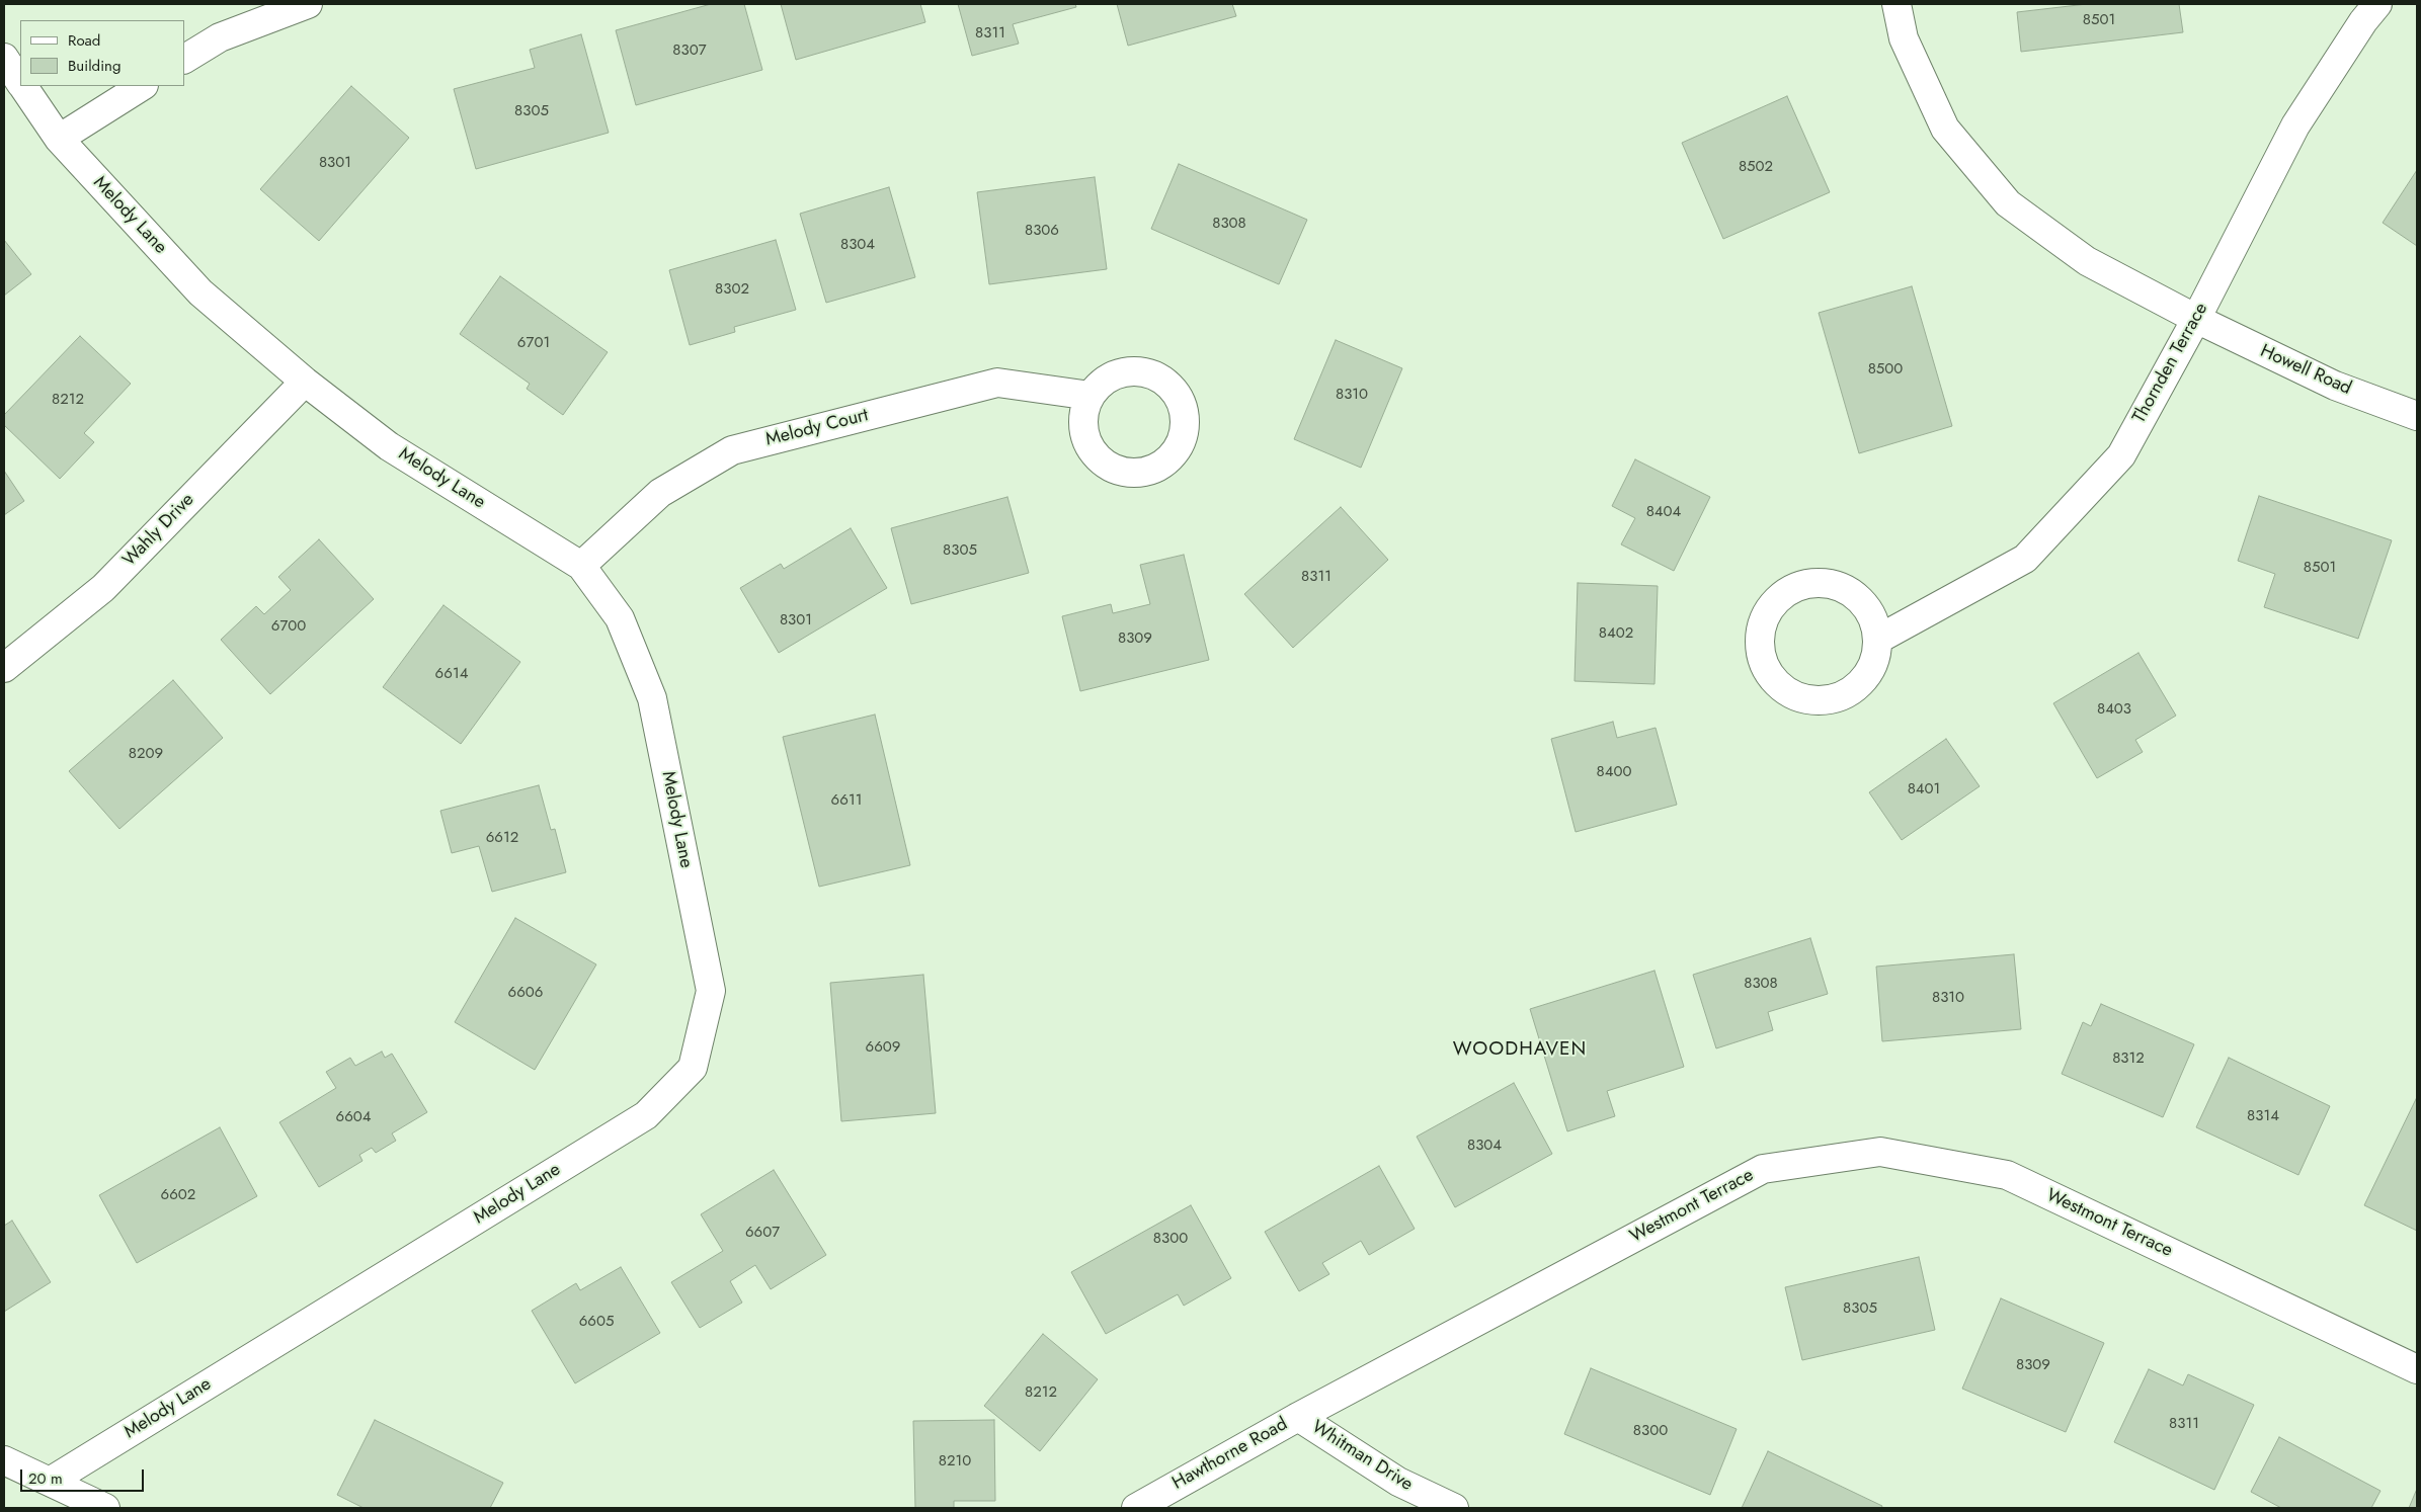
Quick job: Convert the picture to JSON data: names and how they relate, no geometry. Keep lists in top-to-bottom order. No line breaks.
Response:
{"streets":{"street":["Melody Lane","Thornden Terrace","Howell Road","Melody Court","Wahly Drive","Westmont Terrace","Hawthorne Road","Whitman Drive"]},"crossings":[["Melody Lane","Melody Court"],["Melody Lane","Wahly Drive"],["Thornden Terrace","Howell Road"],["Westmont Terrace","Hawthorne Road"],["Westmont Terrace","Whitman Drive"],["Hawthorne Road","Whitman Drive"]],"districts":["WOODHAVEN"],"house_numbers":["8501","8311","8307","8305","8301","8502","8308","8306","8304","8302","6701","8500","8310","8212","8404","8305","8501","8311","8301","6700","8402","8309","6614","8403","8209","8400","8401","6611","6612","8308","6606","8310","6609","8312","8314","6604","8304","6602","6607","8300","8305","6605","8309","8212","8311","8300","8210"],"legend":["Road","Building"],"scale_bar":"20 m"}
